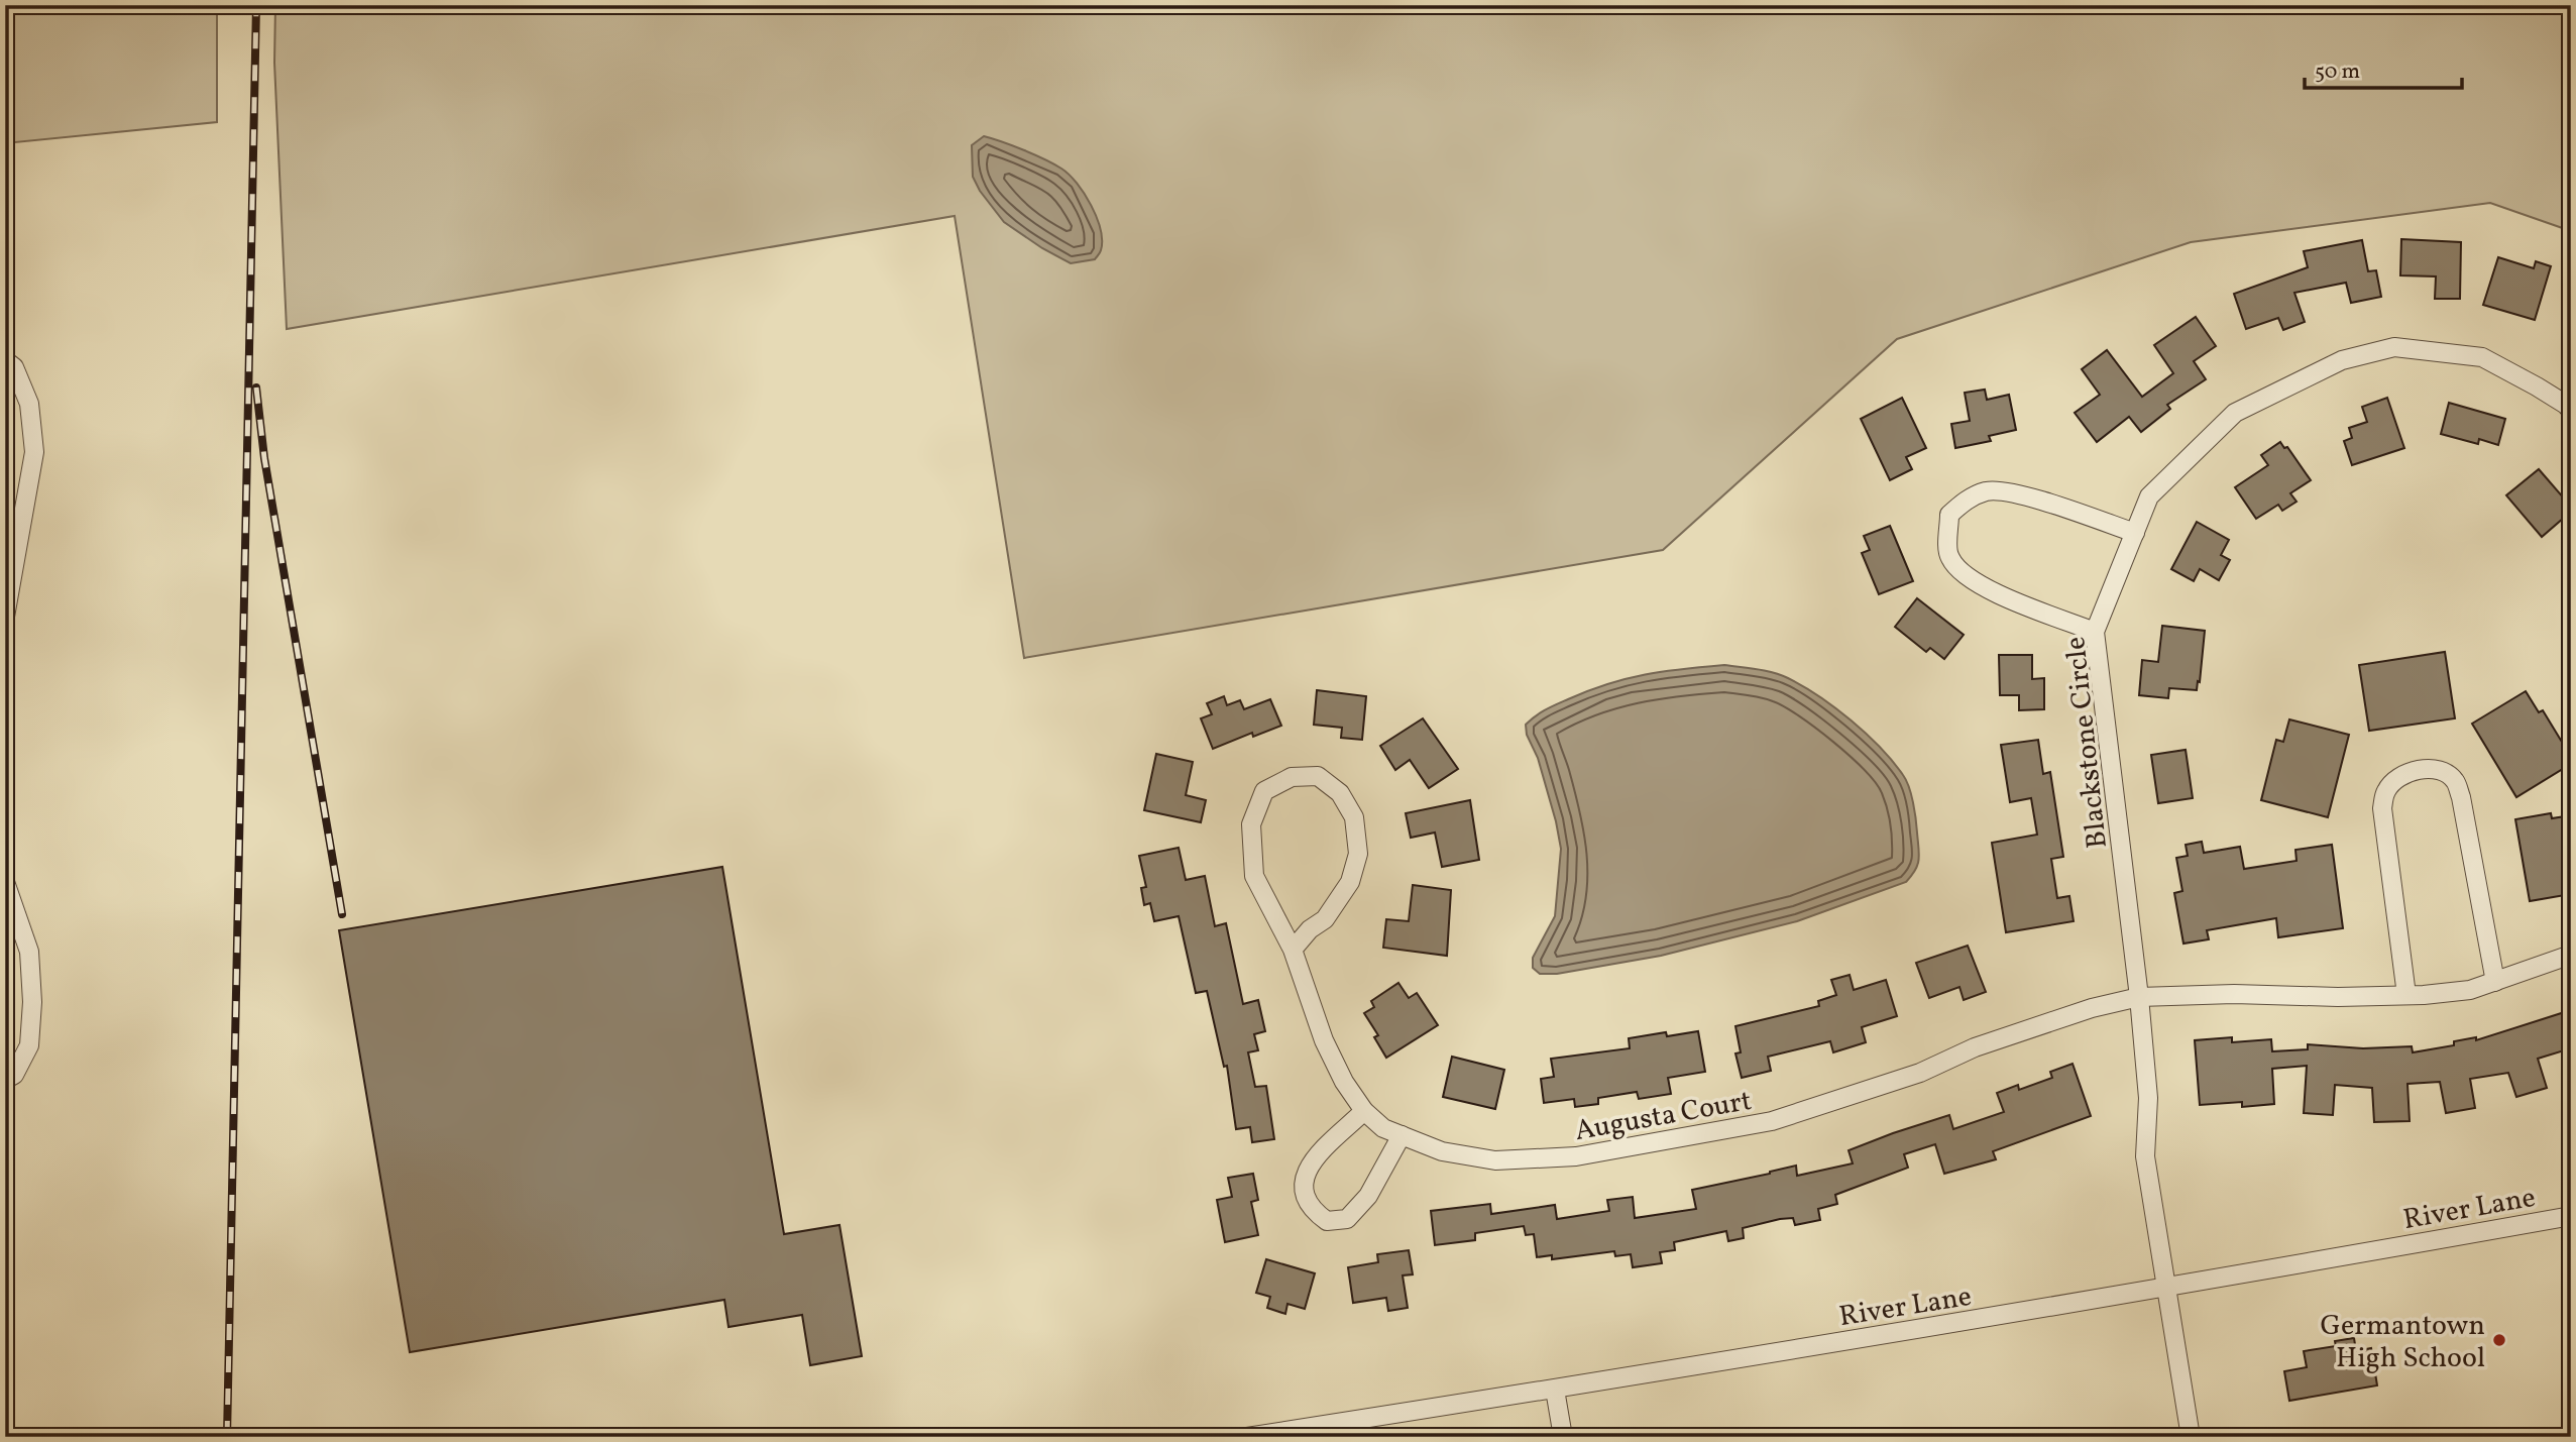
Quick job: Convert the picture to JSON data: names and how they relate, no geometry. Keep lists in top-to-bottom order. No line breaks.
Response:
{"streets":{"street":["Blackstone Circle","Augusta Court","River Lane"]},"crossings":[["Blackstone Circle","Augusta Court"],["Blackstone Circle","River Lane"]],"places":["Germantown High School"],"scale_bar":"50 m"}
